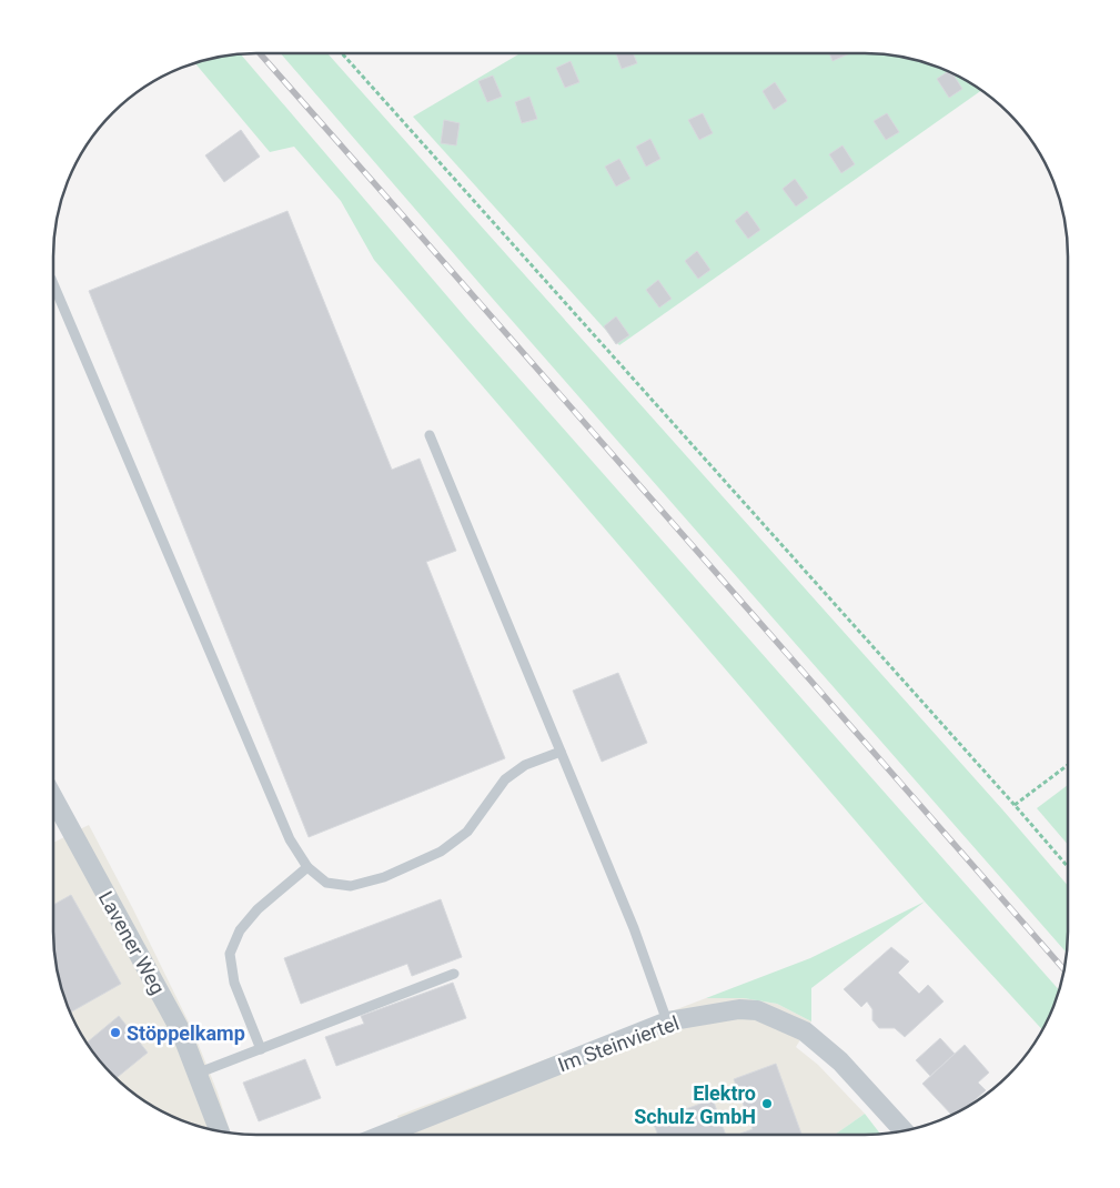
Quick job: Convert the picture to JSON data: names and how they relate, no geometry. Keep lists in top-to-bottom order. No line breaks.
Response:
{"streets":{"street":["Lavener Weg","Im Steinviertel"]},"places":["Stöppelkamp","Elektro Schulz GmbH"]}
